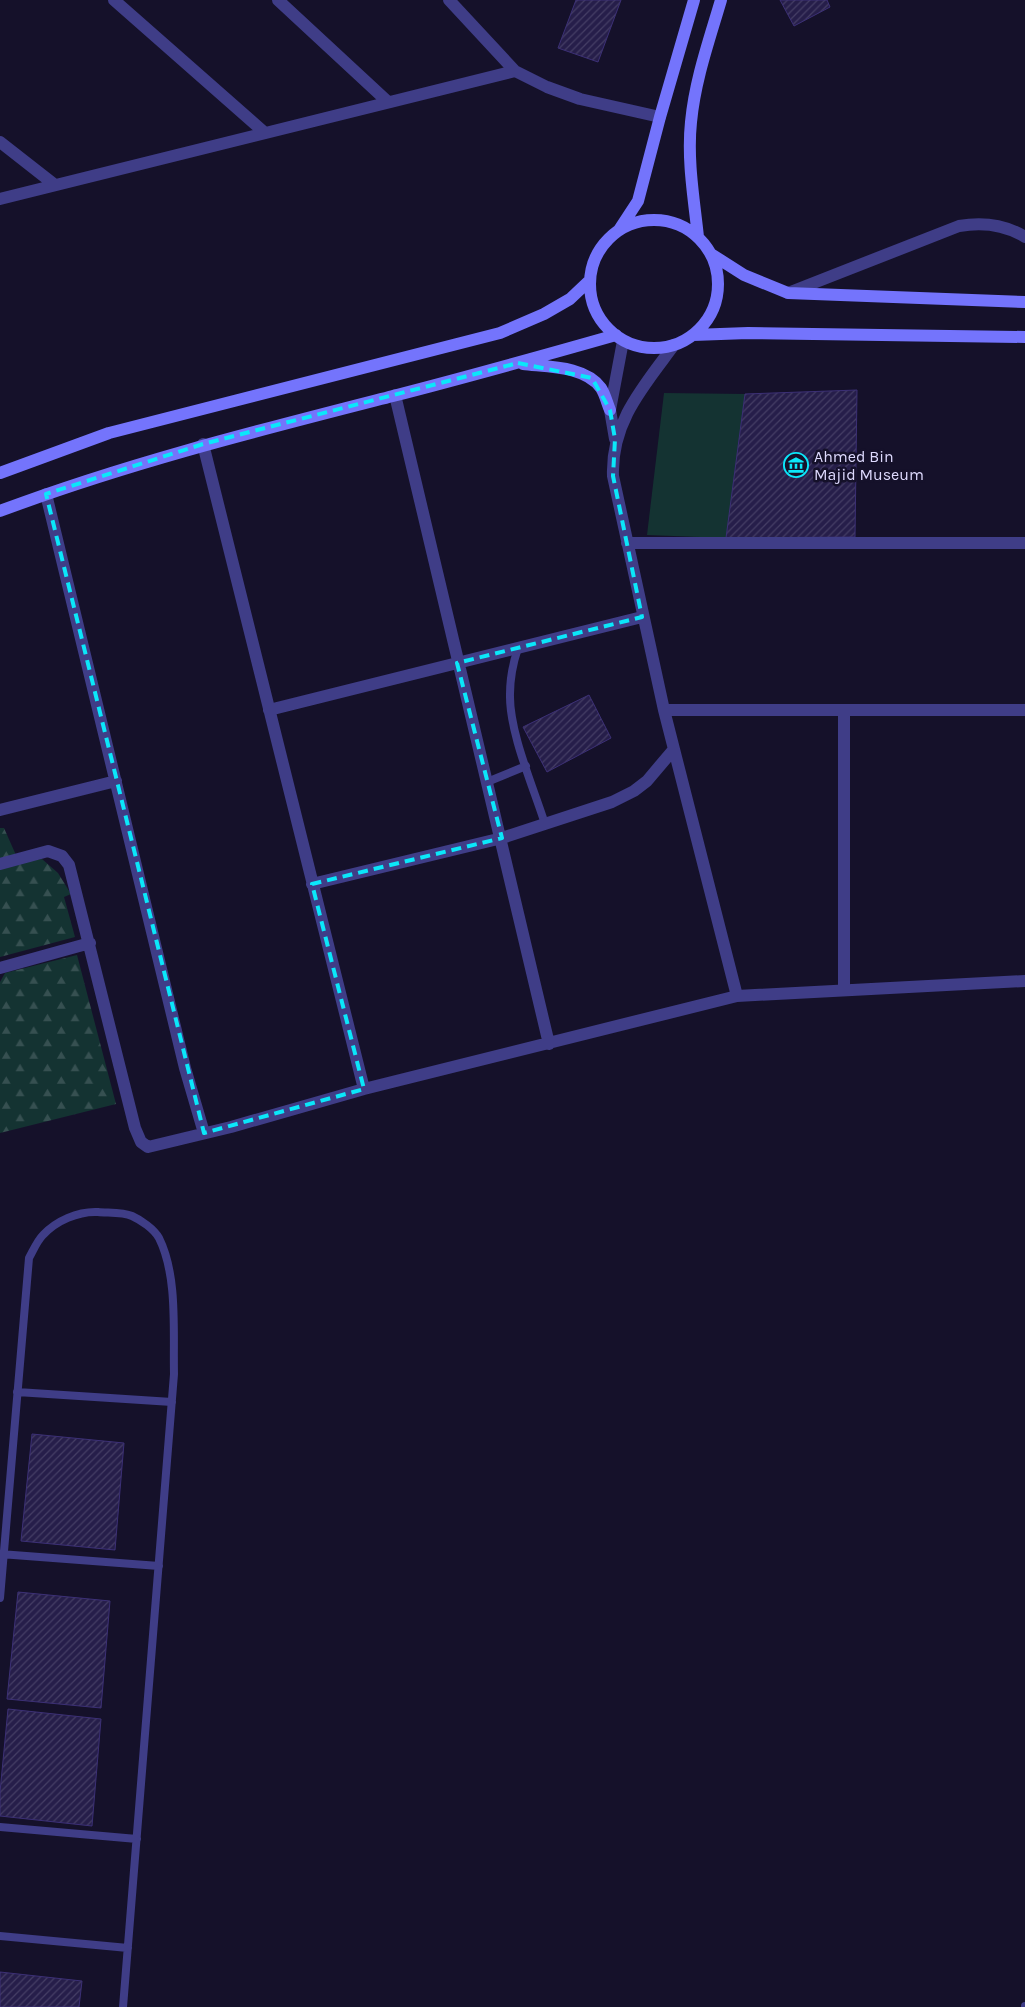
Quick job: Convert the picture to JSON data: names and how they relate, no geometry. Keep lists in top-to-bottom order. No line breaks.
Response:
{"places":{"museum":["Ahmed Bin Majid Museum"]}}
